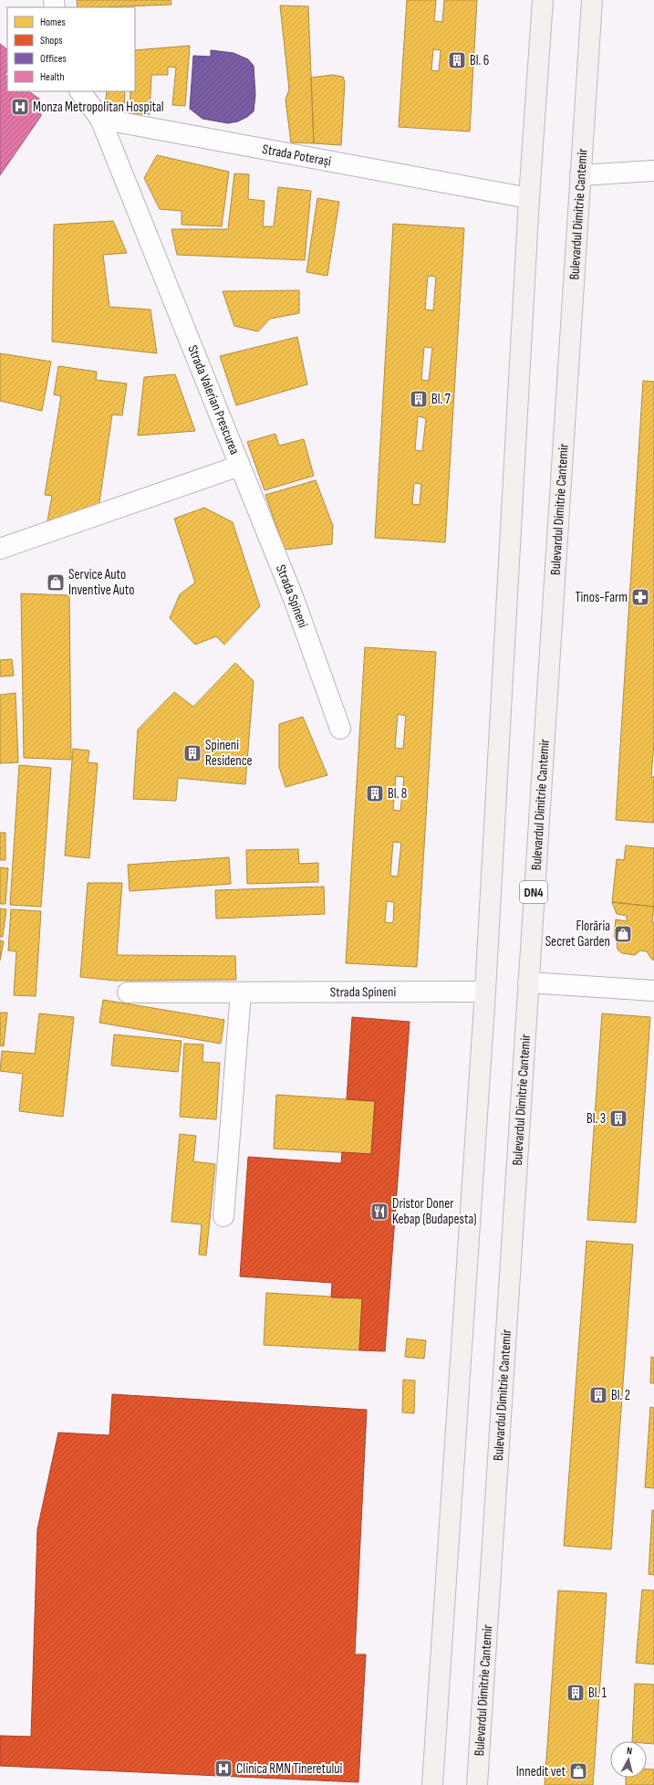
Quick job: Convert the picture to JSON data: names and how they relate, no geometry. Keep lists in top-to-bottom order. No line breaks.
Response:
{"streets":{"main road":["Bulevardul Dimitrie Cantemir","DN4"],"street":["Strada Poterași","Strada Valerian Prescurea","Strada Spineni"]},"crossings":[["Strada Poterași","Strada Valerian Prescurea"],["Strada Valerian Prescurea","Strada Spineni"]],"places":{"building":["Bl. 6","Bl. 7","Spineni Residence","Bl. 8","Bl. 3","Bl. 2","Bl. 1"],"hospital":["Monza Metropolitan Hospital","Clinica RMN Tineretului"],"shop":["Service Auto Inventive Auto","Florăria Secret Garden","Innedit vet"],"pharmacy":["Tinos-Farm"],"restaurant":["Dristor Doner Kebap (Budapesta)"]},"legend":["Homes","Shops","Offices","Health"],"north":"top"}
